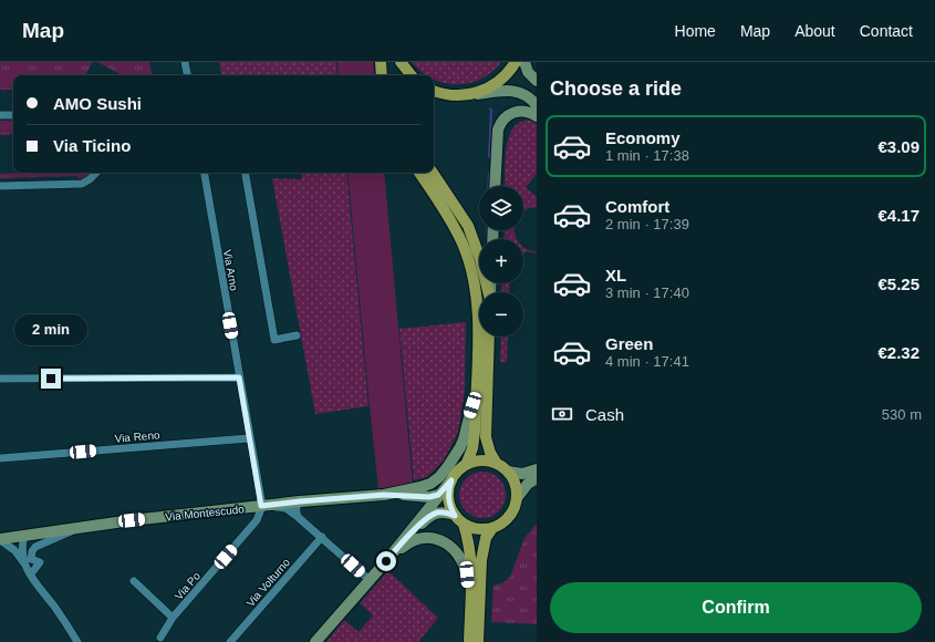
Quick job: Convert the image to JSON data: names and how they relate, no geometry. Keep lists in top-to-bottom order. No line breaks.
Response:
{"streets":{"main road":["Via Montescudo"],"street":["Via Arno","Via Reno","Via Volturno","Via Po"]},"crossings":[["Via Arno","Via Reno"],["Via Arno","Via Montescudo"],["Via Arno","Via Po"],["Via Montescudo","Via Po"]],"page":{"header":"Map","nav":["Home","Map","About","Contact"],"heading":"Choose a ride","banner":["AMO Sushi","Via Ticino"],"list":[{"name":"Economy","note":"1 min · 17:38","value":"€3.09"},{"name":"Comfort","note":"2 min · 17:39","value":"€4.17"},{"name":"XL","note":"3 min · 17:40","value":"€5.25"},{"name":"Green","note":"4 min · 17:41","value":"€2.32"}],"map_buttons":["+","−"],"bubble":"2 min","pay":["Cash","530 m"],"buttons":"Confirm"}}
